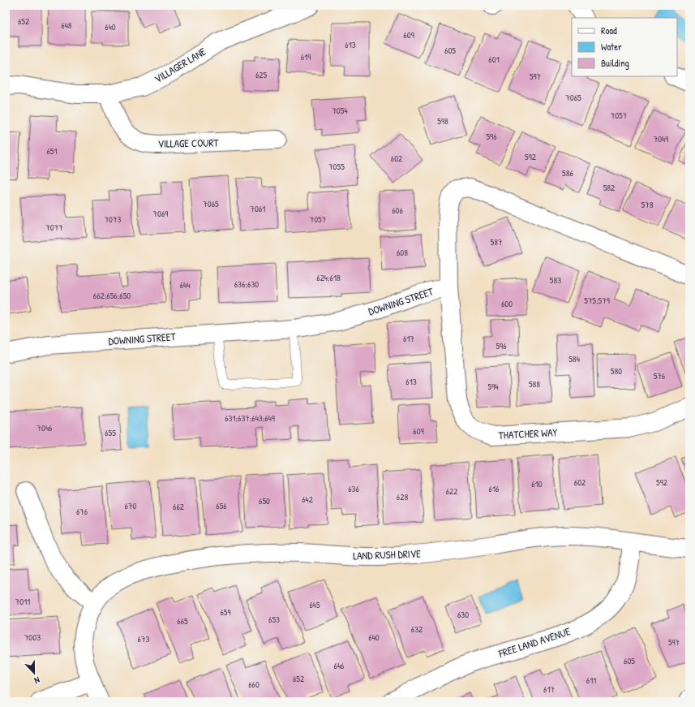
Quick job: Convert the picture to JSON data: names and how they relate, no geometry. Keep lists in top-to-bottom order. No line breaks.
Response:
{"streets":{"street":["VILLAGER LANE","VILLAGE COURT","DOWNING STREET","THATCHER WAY","LAND RUSH DRIVE","FREE LAND AVENUE"]},"crossings":[["VILLAGER LANE","VILLAGE COURT"],["DOWNING STREET","THATCHER WAY"],["LAND RUSH DRIVE","FREE LAND AVENUE"]],"house_numbers":["652","648","640","609","613","605","619","601","625","597","7065","7054","7057","598","596","7049","651","592","602","7055","586","582","7065","578","7061","606","7069","7073","7057","7077","587","608","624;618","583","636;630","644","662;656;650","575;579","600","617","596","584","580","576","613","588","594","631;637;643;649","7046","609","655","602","592","610","636","616","622","628","642","650","670","656","662","676","7011","645","659","630","653","665","632","7003","640","673","597","605","646","652","611","660","617"],"legend":["Road","Water","Building"],"north":"bottom"}
